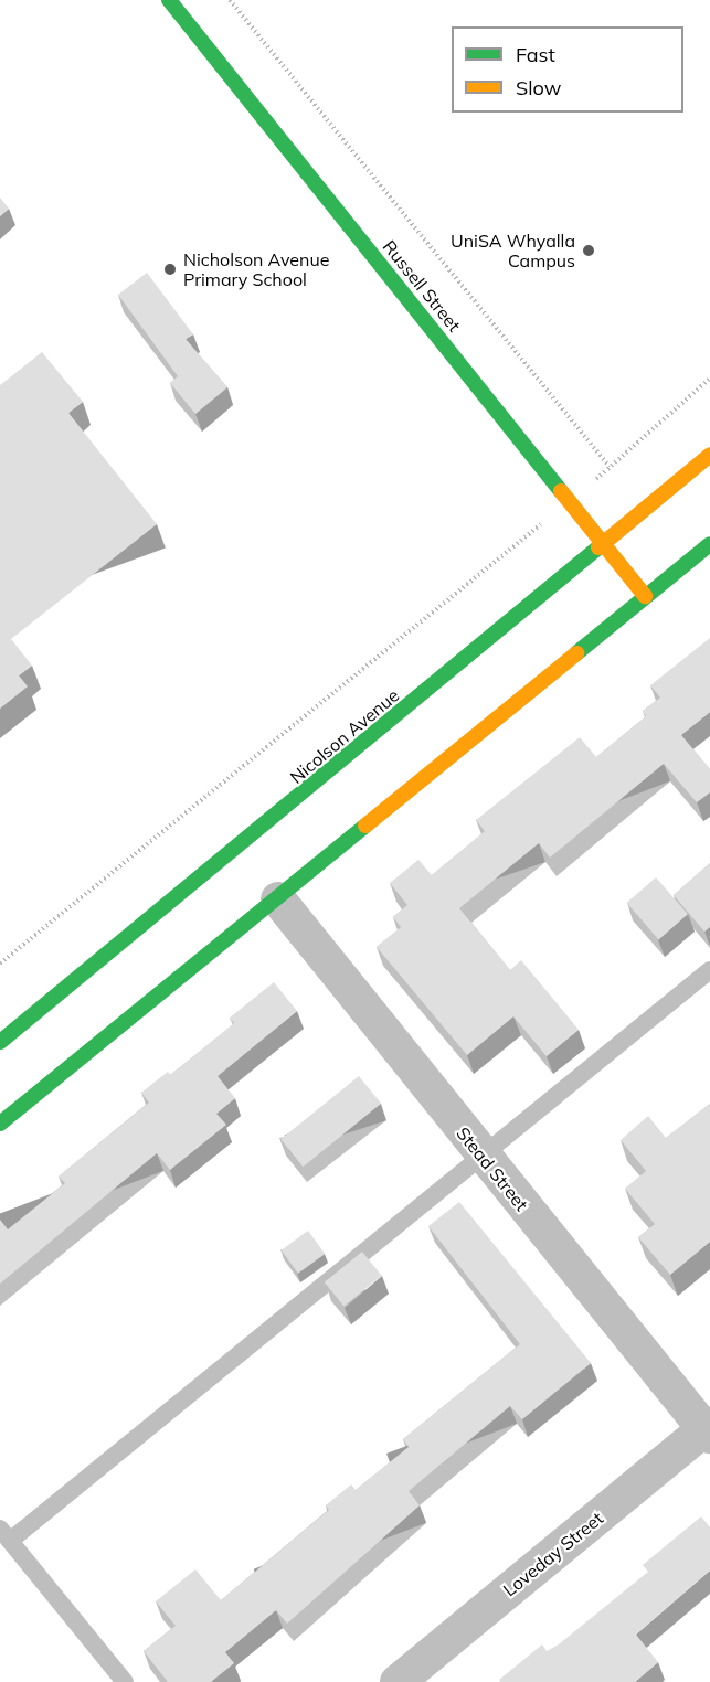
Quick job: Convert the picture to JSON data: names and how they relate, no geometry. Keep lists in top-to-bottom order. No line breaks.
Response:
{"streets":{"main road":["Russell Street","Nicolson Avenue"],"street":["Stead Street","Loveday Street"]},"crossings":[["Russell Street","Nicolson Avenue"],["Stead Street","Loveday Street"]],"places":["UniSA Whyalla Campus","Nicholson Avenue Primary School"],"legend":["Fast","Slow"]}
